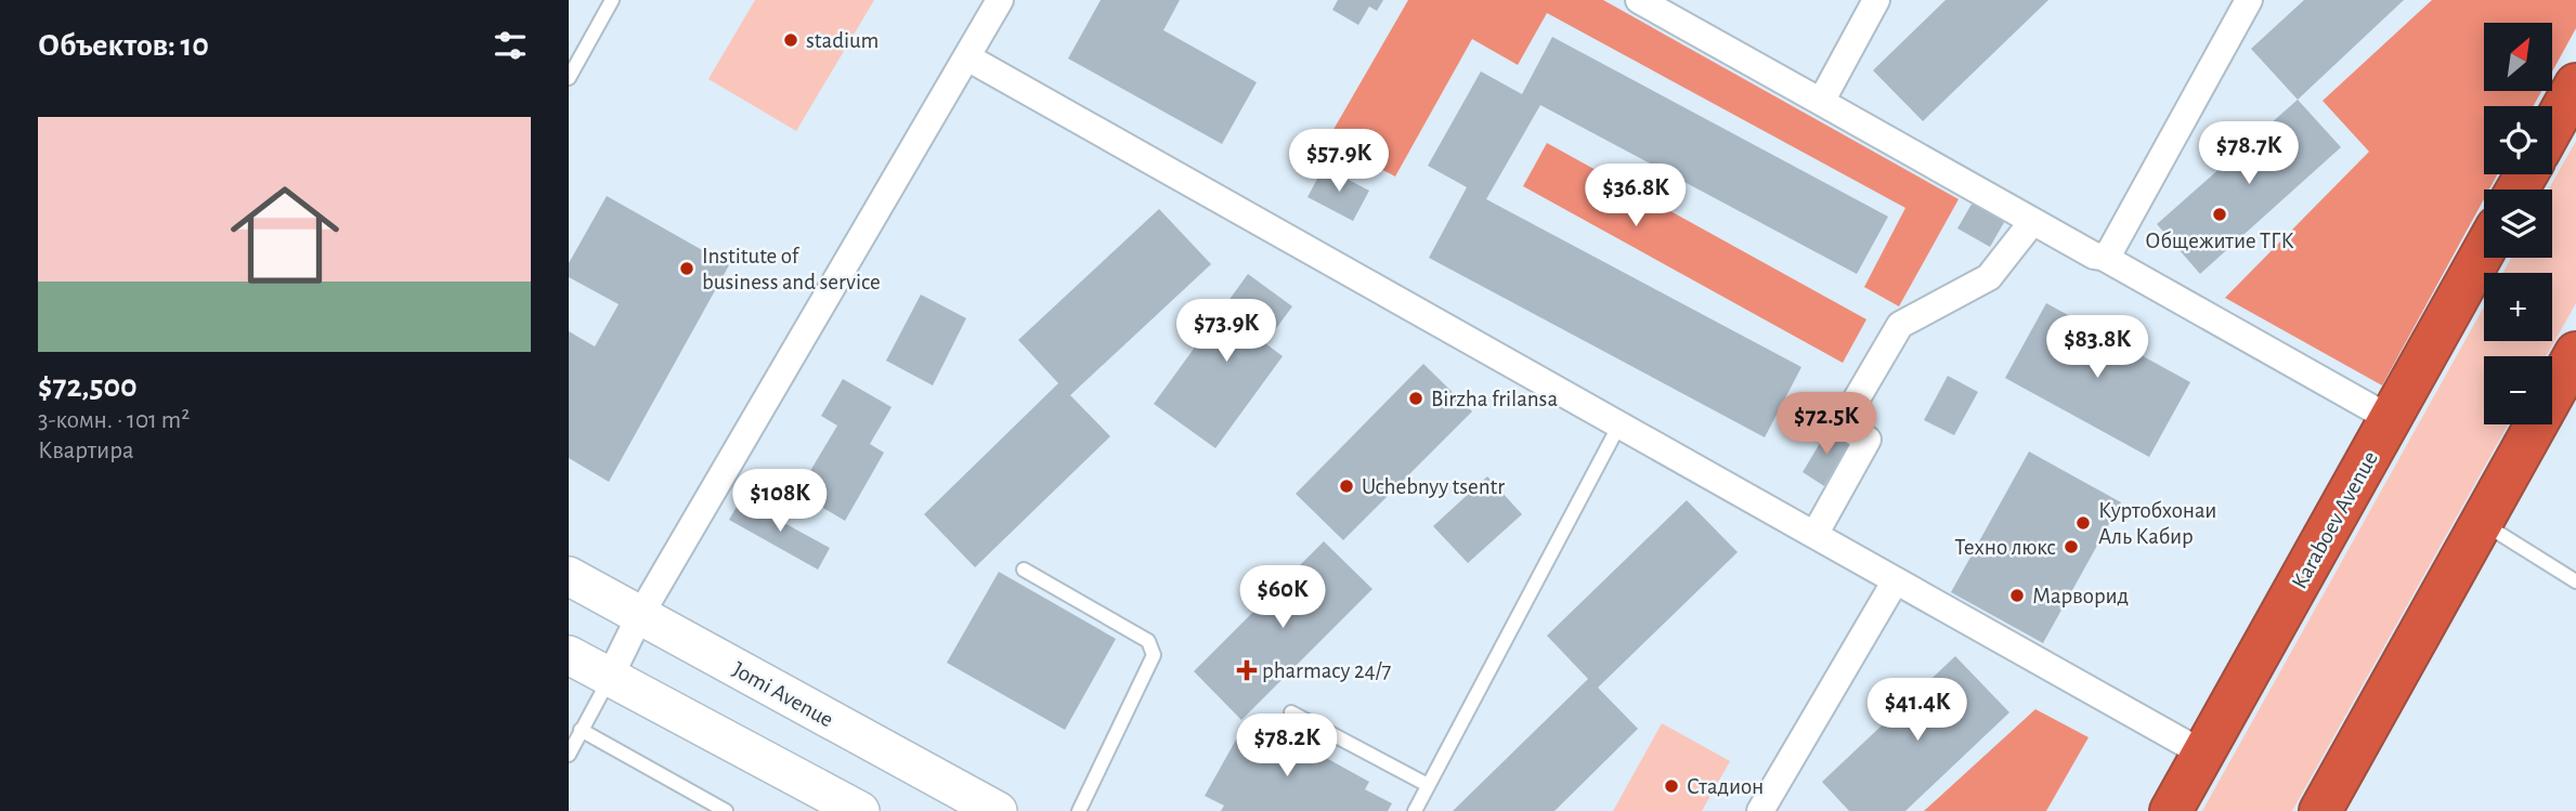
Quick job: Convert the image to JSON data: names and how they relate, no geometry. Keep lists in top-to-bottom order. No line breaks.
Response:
{"streets":{"highway":["Karaboev Avenue"],"main road":["Jomi Avenue"]},"places":{"other":["stadium","Общежитие ТГК","Institute of business and service","Birzha frilansa","Uchebnyy tsentr","Куртобхонаи Аль Кабир","Техно люкс","Марворид","Стадион"],"health":["pharmacy 24/7"]},"north":"top right","page":{"heading":"Объектов: 10","map_buttons":["+","−"],"list":[{"name":"$72,500","note":"3-комн. · 101 m² · Квартира"}],"price":["$78.7K","$57.9K","$36.8K","$73.9K","$83.8K","$72.5K","$108K","$60K","$41.4K","$78.2K"]}}
